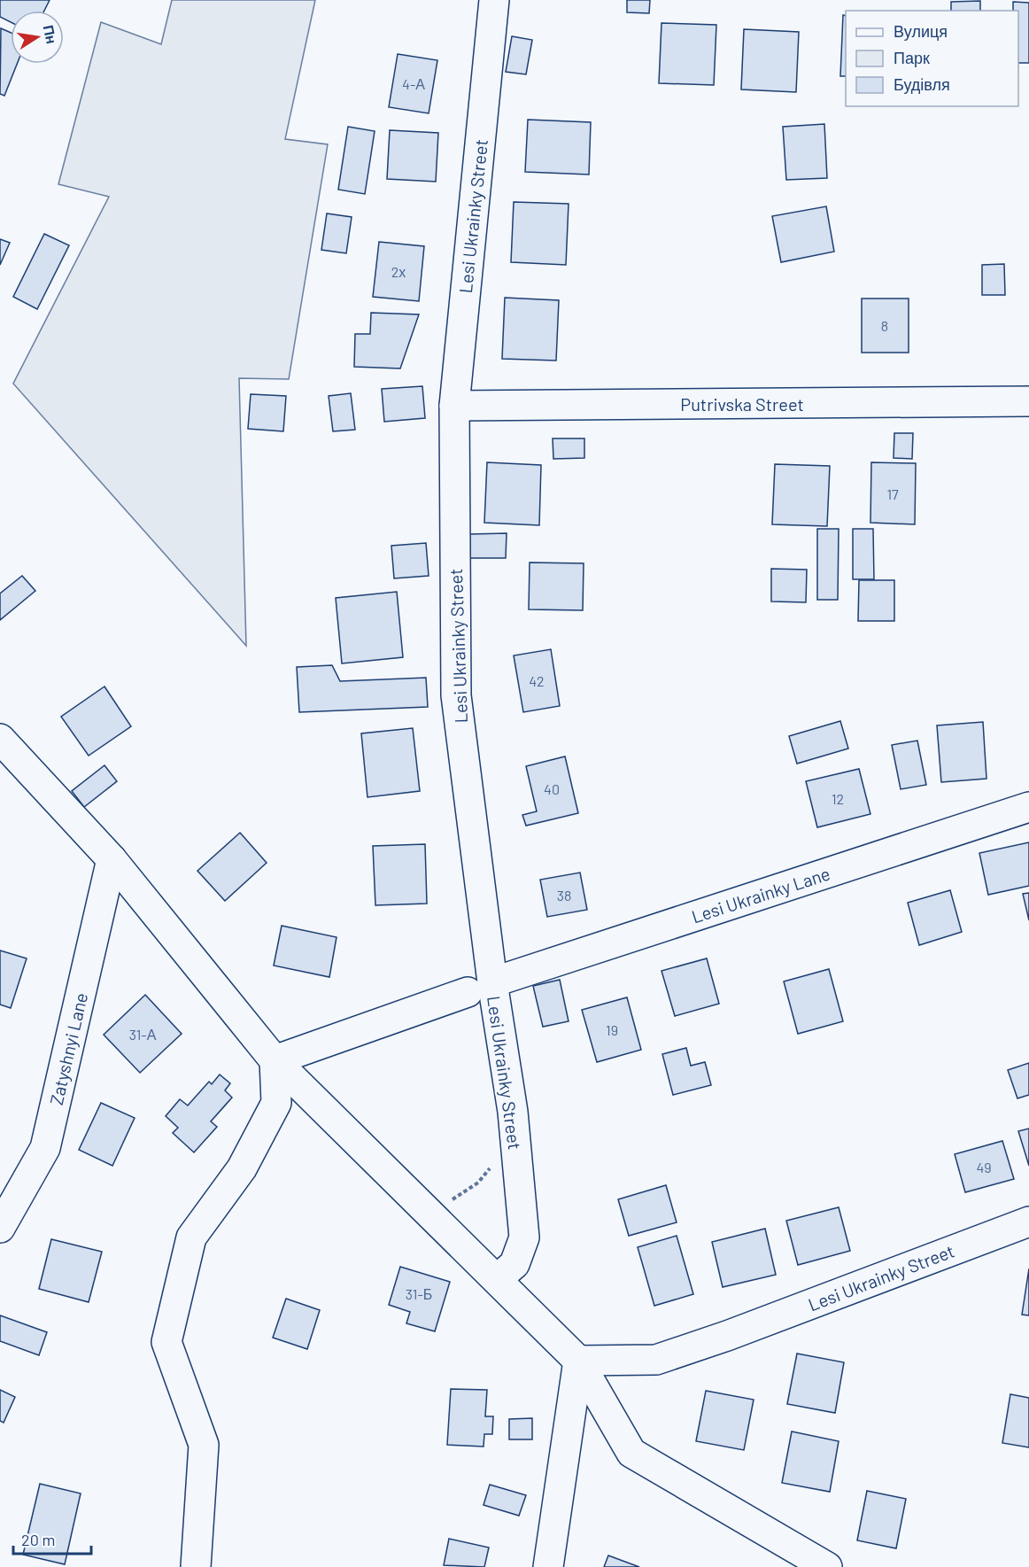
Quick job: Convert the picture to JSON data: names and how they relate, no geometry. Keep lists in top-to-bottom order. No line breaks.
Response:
{"streets":{"street":["Lesi Ukrainky Street","Putrivska Street","Lesi Ukrainky Lane","Zatyshnyi Lane"]},"crossings":[["Lesi Ukrainky Street","Putrivska Street"],["Lesi Ukrainky Street","Lesi Ukrainky Lane"]],"house_numbers":["4-А","2х","8","17","42","40","12","38","19","31-А","49","31-Б"],"legend":["Вулиця","Парк","Будівля"],"scale_bar":"20 m","north":"right"}
